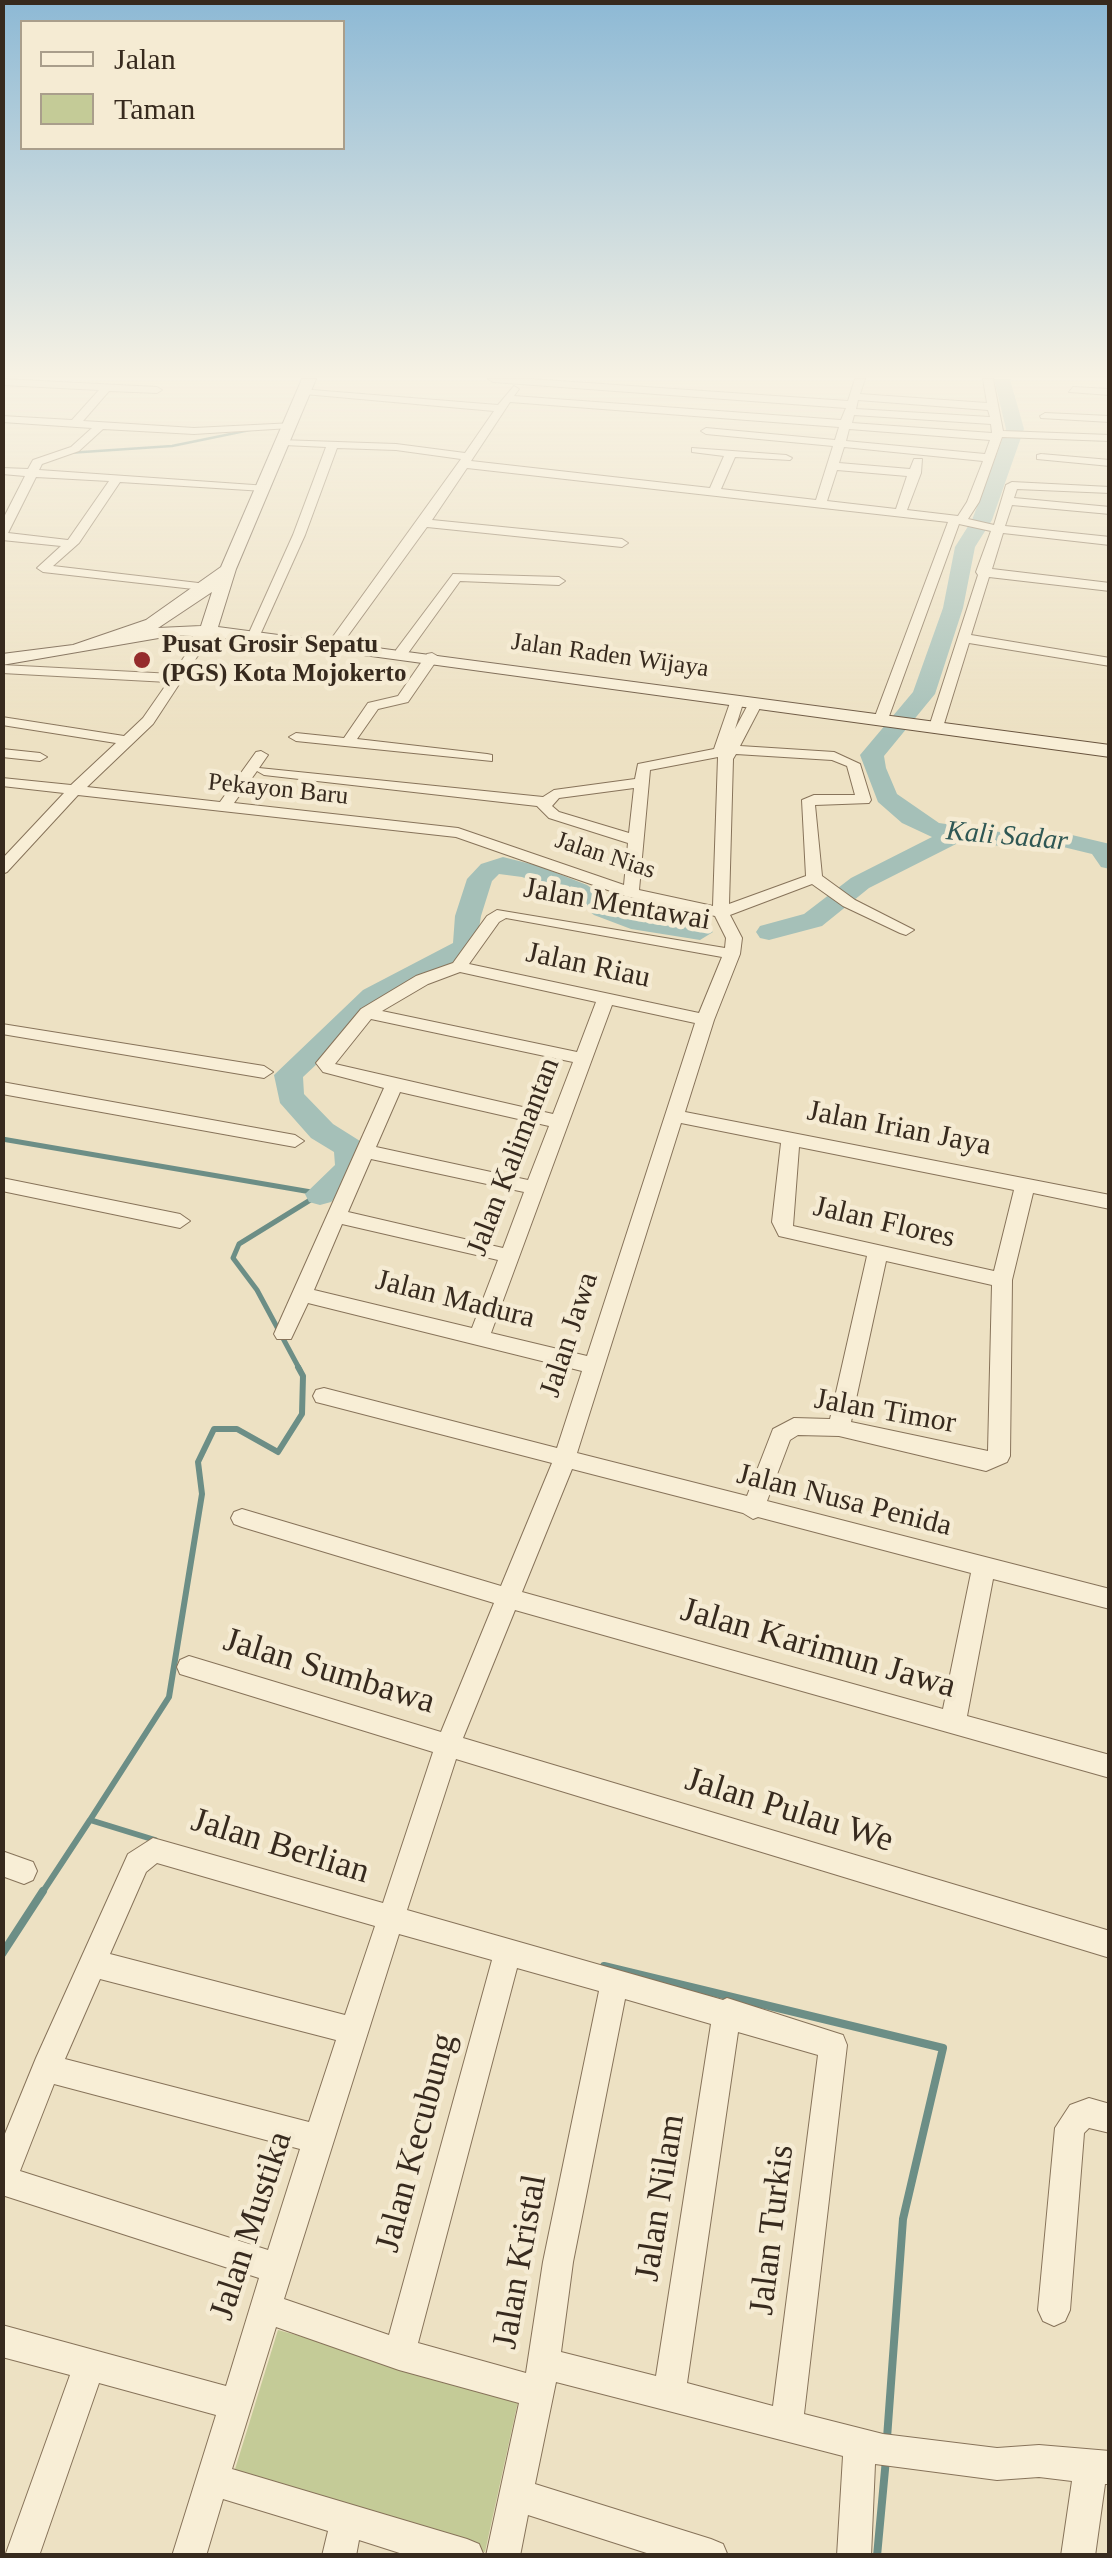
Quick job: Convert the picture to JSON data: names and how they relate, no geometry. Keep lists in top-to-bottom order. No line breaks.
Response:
{"streets":{"main road":["Jalan Raden Wijaya"],"street":["Pekayon Baru","Jalan Nias","Jalan Mentawai","Jalan Riau","Jalan Irian Jaya","Jalan Kalimantan","Jalan Flores","Jalan Madura","Jalan Jawa","Jalan Timor","Jalan Nusa Penida","Jalan Karimun Jawa","Jalan Sumbawa","Jalan Pulau We","Jalan Berlian","Jalan Kecubung","Jalan Nilam","Jalan Mustika","Jalan Turkis","Jalan Kristal"]},"crossings":[["Jalan Raden Wijaya","Jalan Jawa"],["Pekayon Baru","Jalan Nias"],["Jalan Nias","Jalan Mentawai"],["Jalan Nias","Jalan Jawa"],["Jalan Mentawai","Jalan Riau"],["Jalan Mentawai","Jalan Jawa"],["Jalan Riau","Jalan Kalimantan"],["Jalan Riau","Jalan Jawa"],["Jalan Irian Jaya","Jalan Flores"],["Jalan Irian Jaya","Jalan Jawa"],["Jalan Kalimantan","Jalan Madura"],["Jalan Flores","Jalan Timor"],["Jalan Madura","Jalan Jawa"],["Jalan Jawa","Jalan Nusa Penida"],["Jalan Jawa","Jalan Karimun Jawa"],["Jalan Jawa","Jalan Sumbawa"],["Jalan Jawa","Jalan Pulau We"],["Jalan Jawa","Jalan Berlian"],["Jalan Jawa","Jalan Mustika"],["Jalan Timor","Jalan Nusa Penida"],["Jalan Sumbawa","Jalan Pulau We"],["Jalan Berlian","Jalan Mustika"],["Jalan Nilam","Jalan Turkis"]],"water":["Kali Sadar"],"places":["Pusat Grosir Sepatu (PGS) Kota Mojokerto"],"legend":["Jalan","Taman"]}
